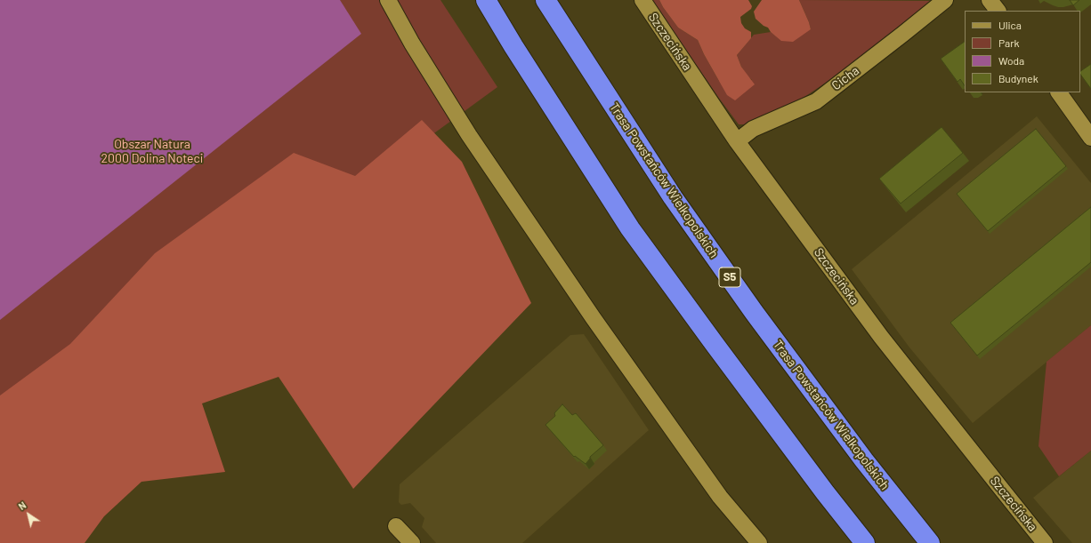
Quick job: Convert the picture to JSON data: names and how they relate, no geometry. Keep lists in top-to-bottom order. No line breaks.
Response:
{"streets":{"highway":["Trasa Powstańców Wielkopolskich","S5"],"street":["Szczecińska","Cicha"]},"crossings":[["Szczecińska","Cicha"]],"parks":["Obszar Natura 2000 Dolina Noteci"],"legend":["Ulica","Park","Woda","Budynek"],"north":"top left"}
